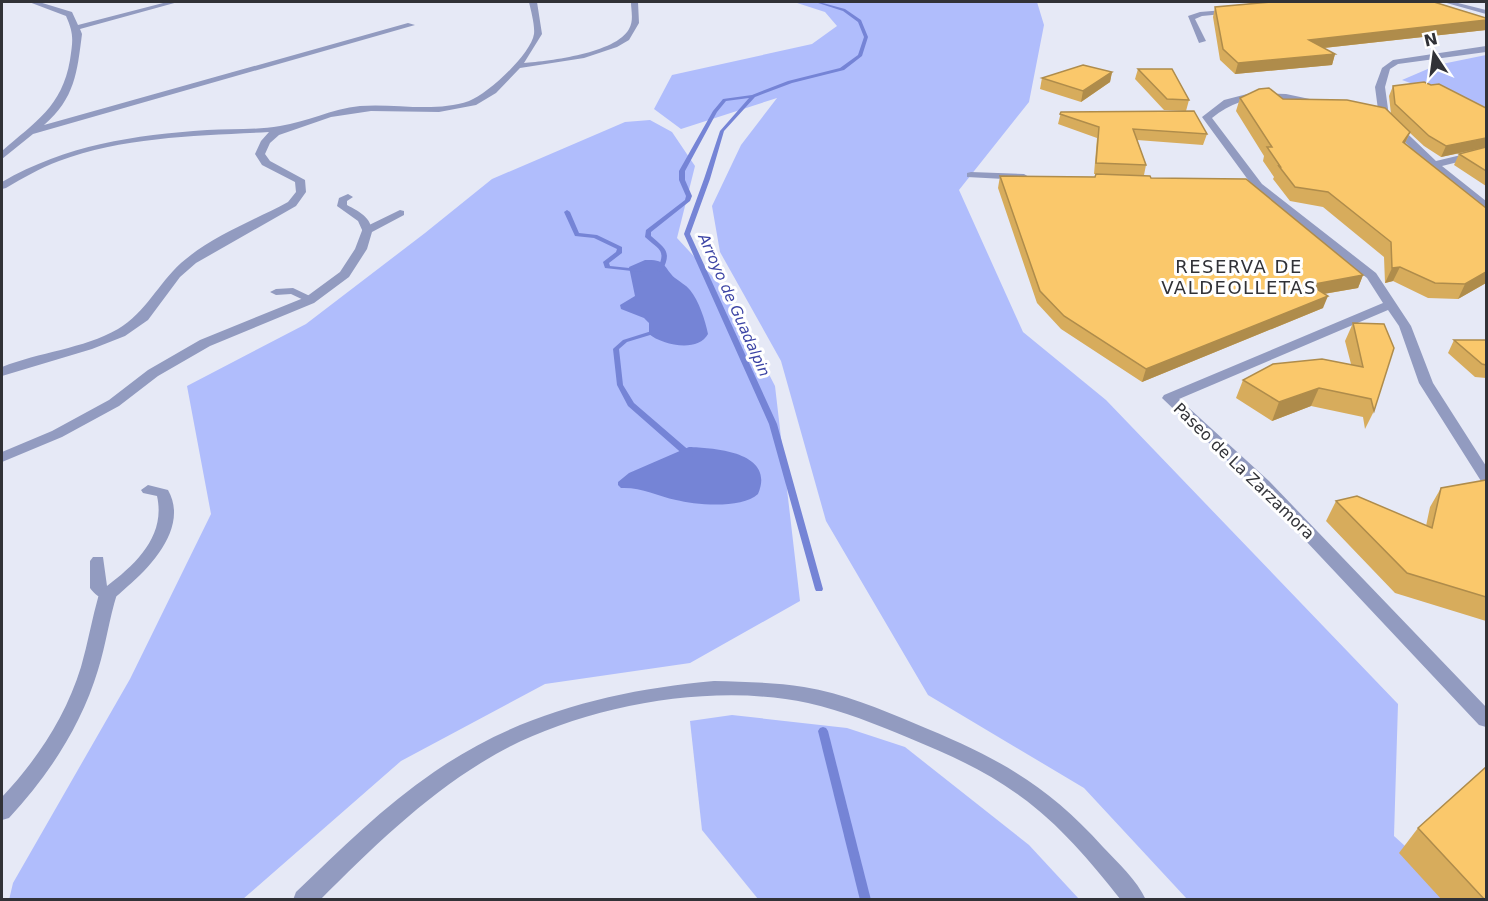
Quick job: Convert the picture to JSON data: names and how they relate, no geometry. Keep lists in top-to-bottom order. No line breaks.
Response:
{"streets":{"street":["Paseo de La Zarzamora"]},"districts":["RESERVA DE VALDEOLLETAS"],"water":["Arroyo de Guadalpin"],"north":"top"}
